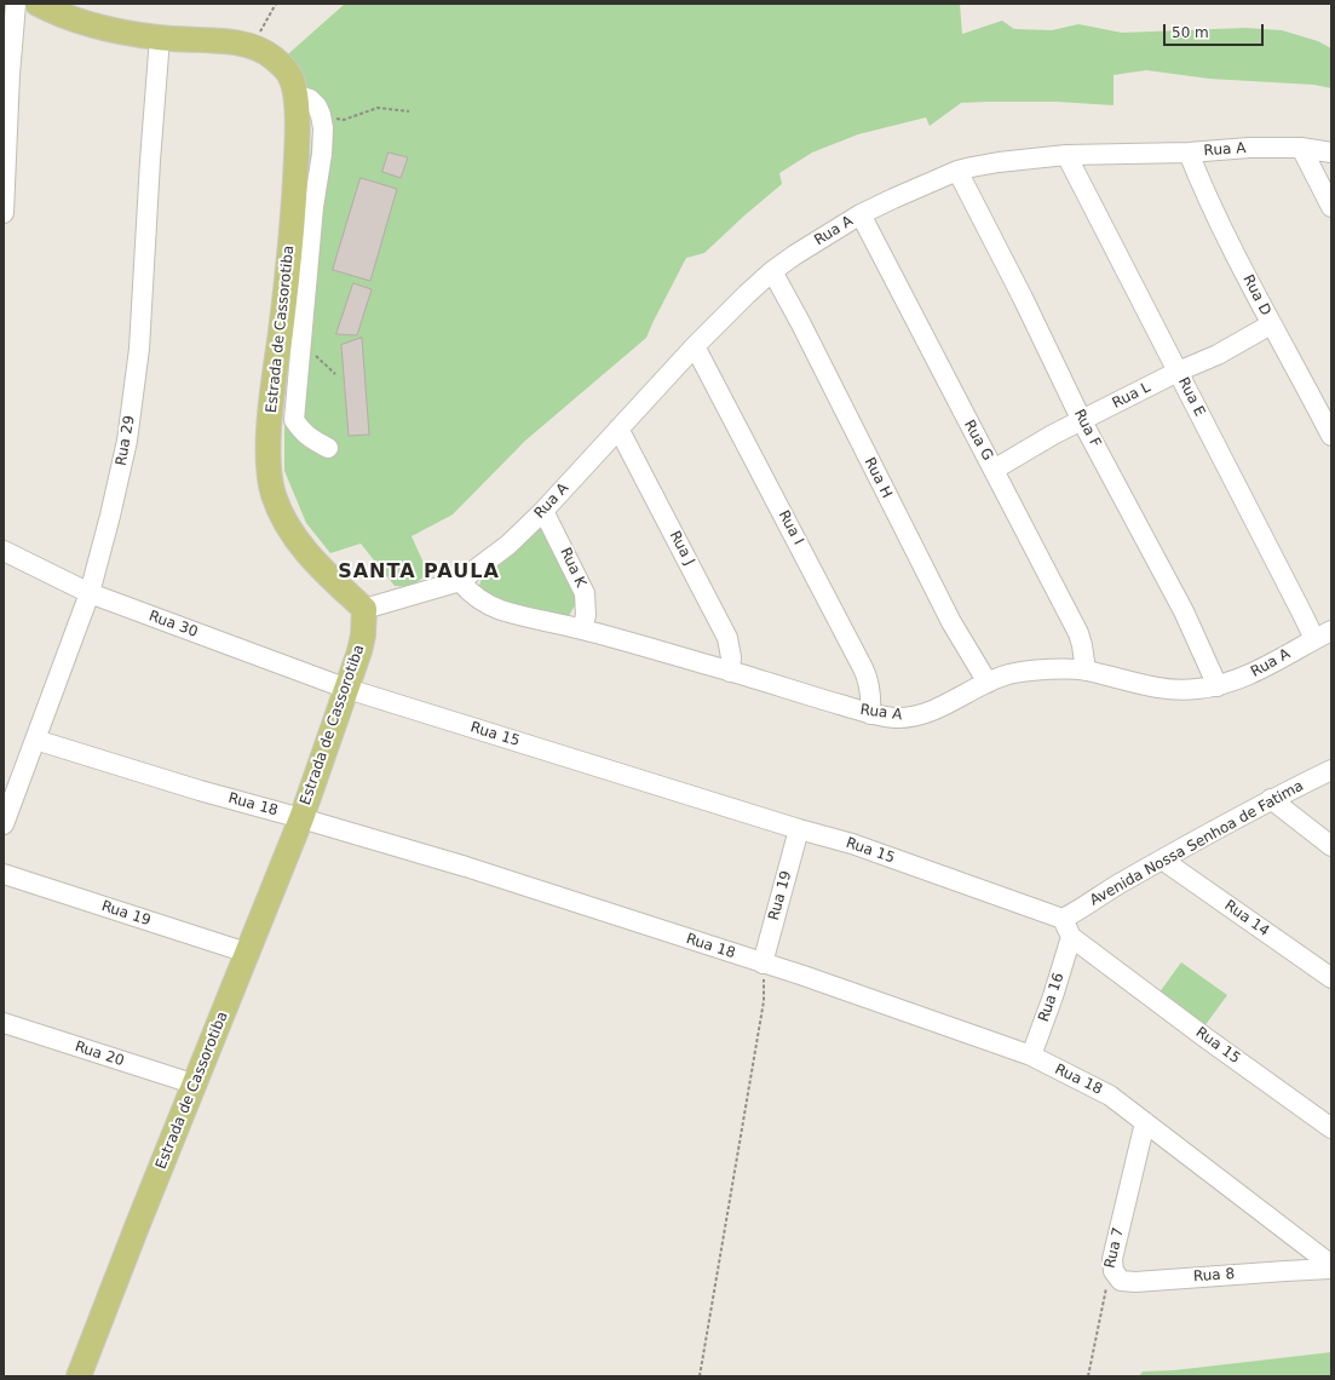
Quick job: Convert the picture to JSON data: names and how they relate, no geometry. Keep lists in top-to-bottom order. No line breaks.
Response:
{"streets":{"main road":["Estrada de Cassorotiba"],"street":["Rua A","Rua D","Rua L","Rua E","Rua F","Rua 29","Rua G","Rua H","Rua I","Rua J","Rua K","Rua 30","Rua 15","Rua 18","Avenida Nossa Senhoa de Fatima","Rua 19","Rua 14","Rua 16","Rua 20","Rua 7","Rua 8"]},"crossings":[["Rua A","Rua D"],["Rua A","Estrada de Cassorotiba"],["Rua A","Rua E"],["Rua A","Rua F"],["Rua A","Rua G"],["Rua A","Rua H"],["Rua A","Rua I"],["Rua A","Rua J"],["Rua A","Rua K"],["Rua D","Rua L"],["Estrada de Cassorotiba","Rua 29"],["Estrada de Cassorotiba","Rua 30"],["Estrada de Cassorotiba","Rua 15"],["Estrada de Cassorotiba","Rua 18"],["Estrada de Cassorotiba","Rua 19"],["Estrada de Cassorotiba","Rua 20"],["Rua L","Rua E"],["Rua L","Rua F"],["Rua L","Rua G"],["Rua 29","Rua 30"],["Rua 29","Rua 18"],["Rua 30","Rua 15"],["Rua 15","Avenida Nossa Senhoa de Fatima"],["Rua 15","Rua 19"],["Rua 15","Rua 16"],["Rua 18","Rua 19"],["Rua 18","Rua 16"],["Rua 18","Rua 7"],["Avenida Nossa Senhoa de Fatima","Rua 14"],["Rua 7","Rua 8"]],"districts":["SANTA PAULA"],"scale_bar":"50 m"}
